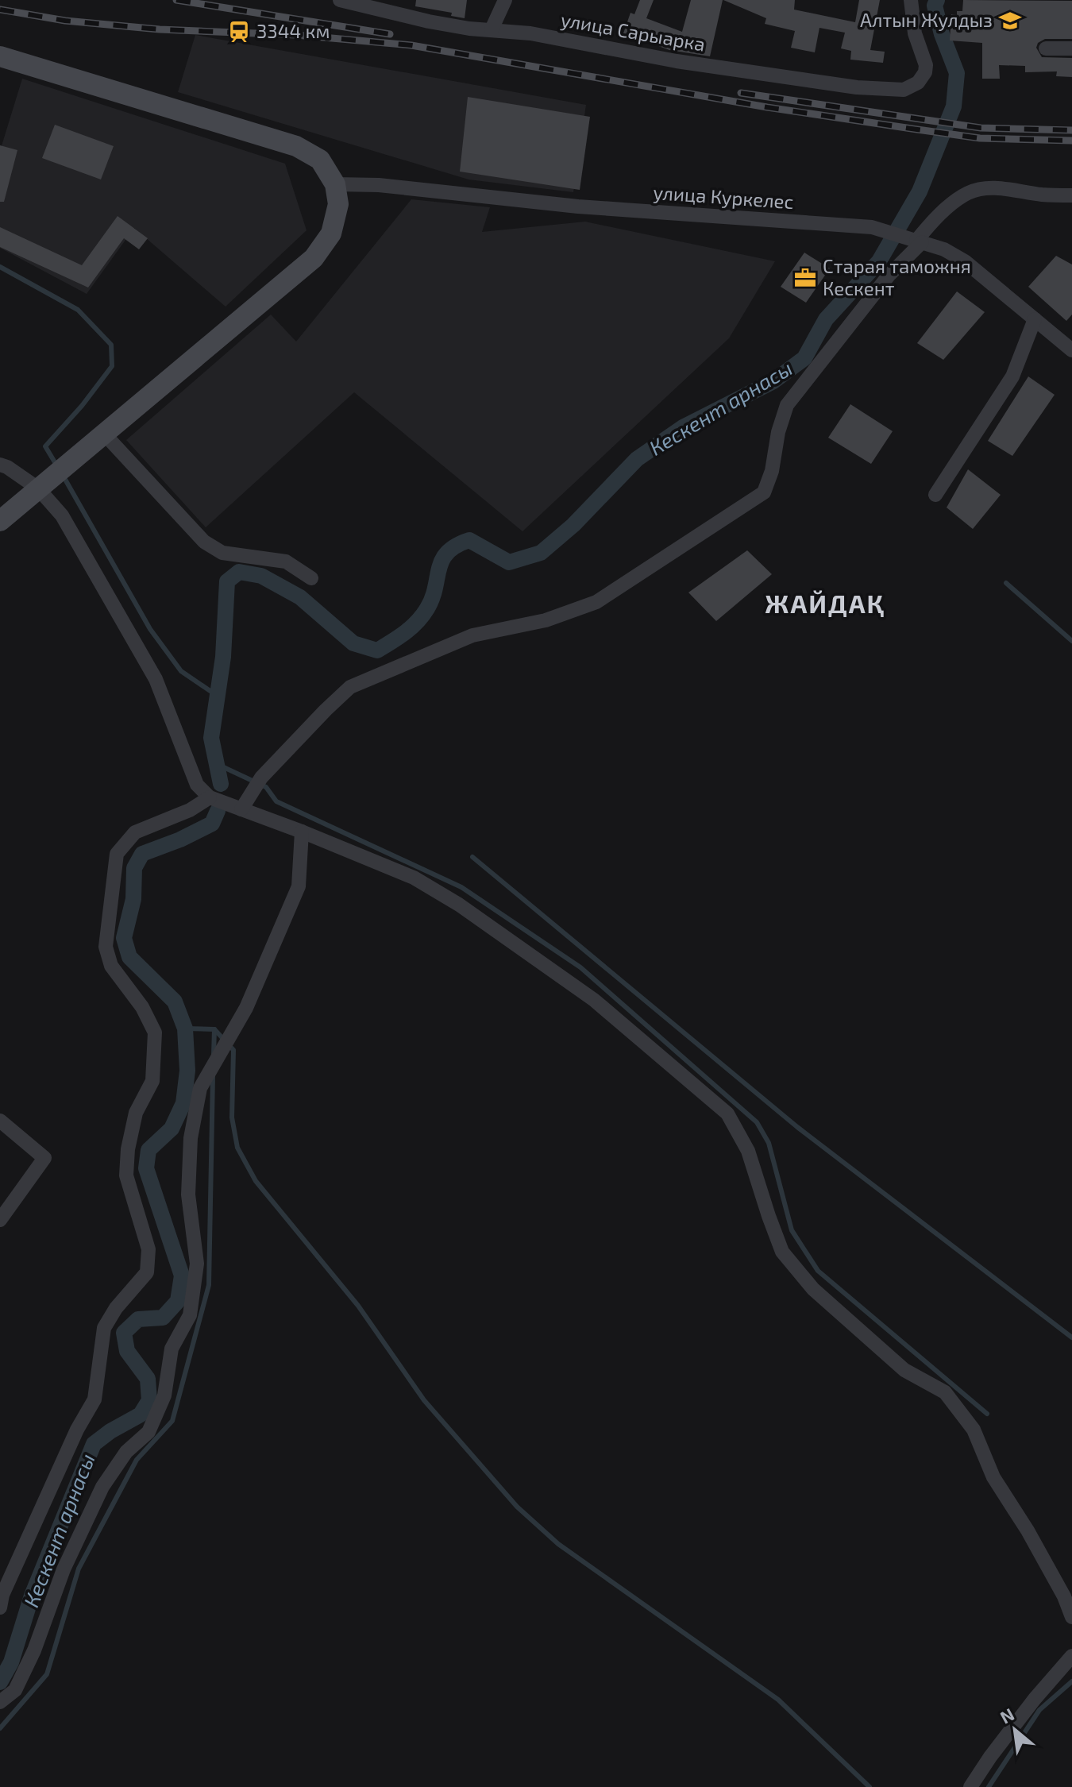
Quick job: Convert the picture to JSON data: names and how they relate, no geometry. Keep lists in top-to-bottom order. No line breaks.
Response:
{"streets":{"street":["улица Сарыарка","улица Куркелес"]},"districts":["ЖАЙДАҚ"],"water":["Кескент арнасы"],"places":{"school or university":["Алтын Жулдыз"],"station":["3344 км"],"office":["Старая таможня Кескент"]},"north":"top left"}
